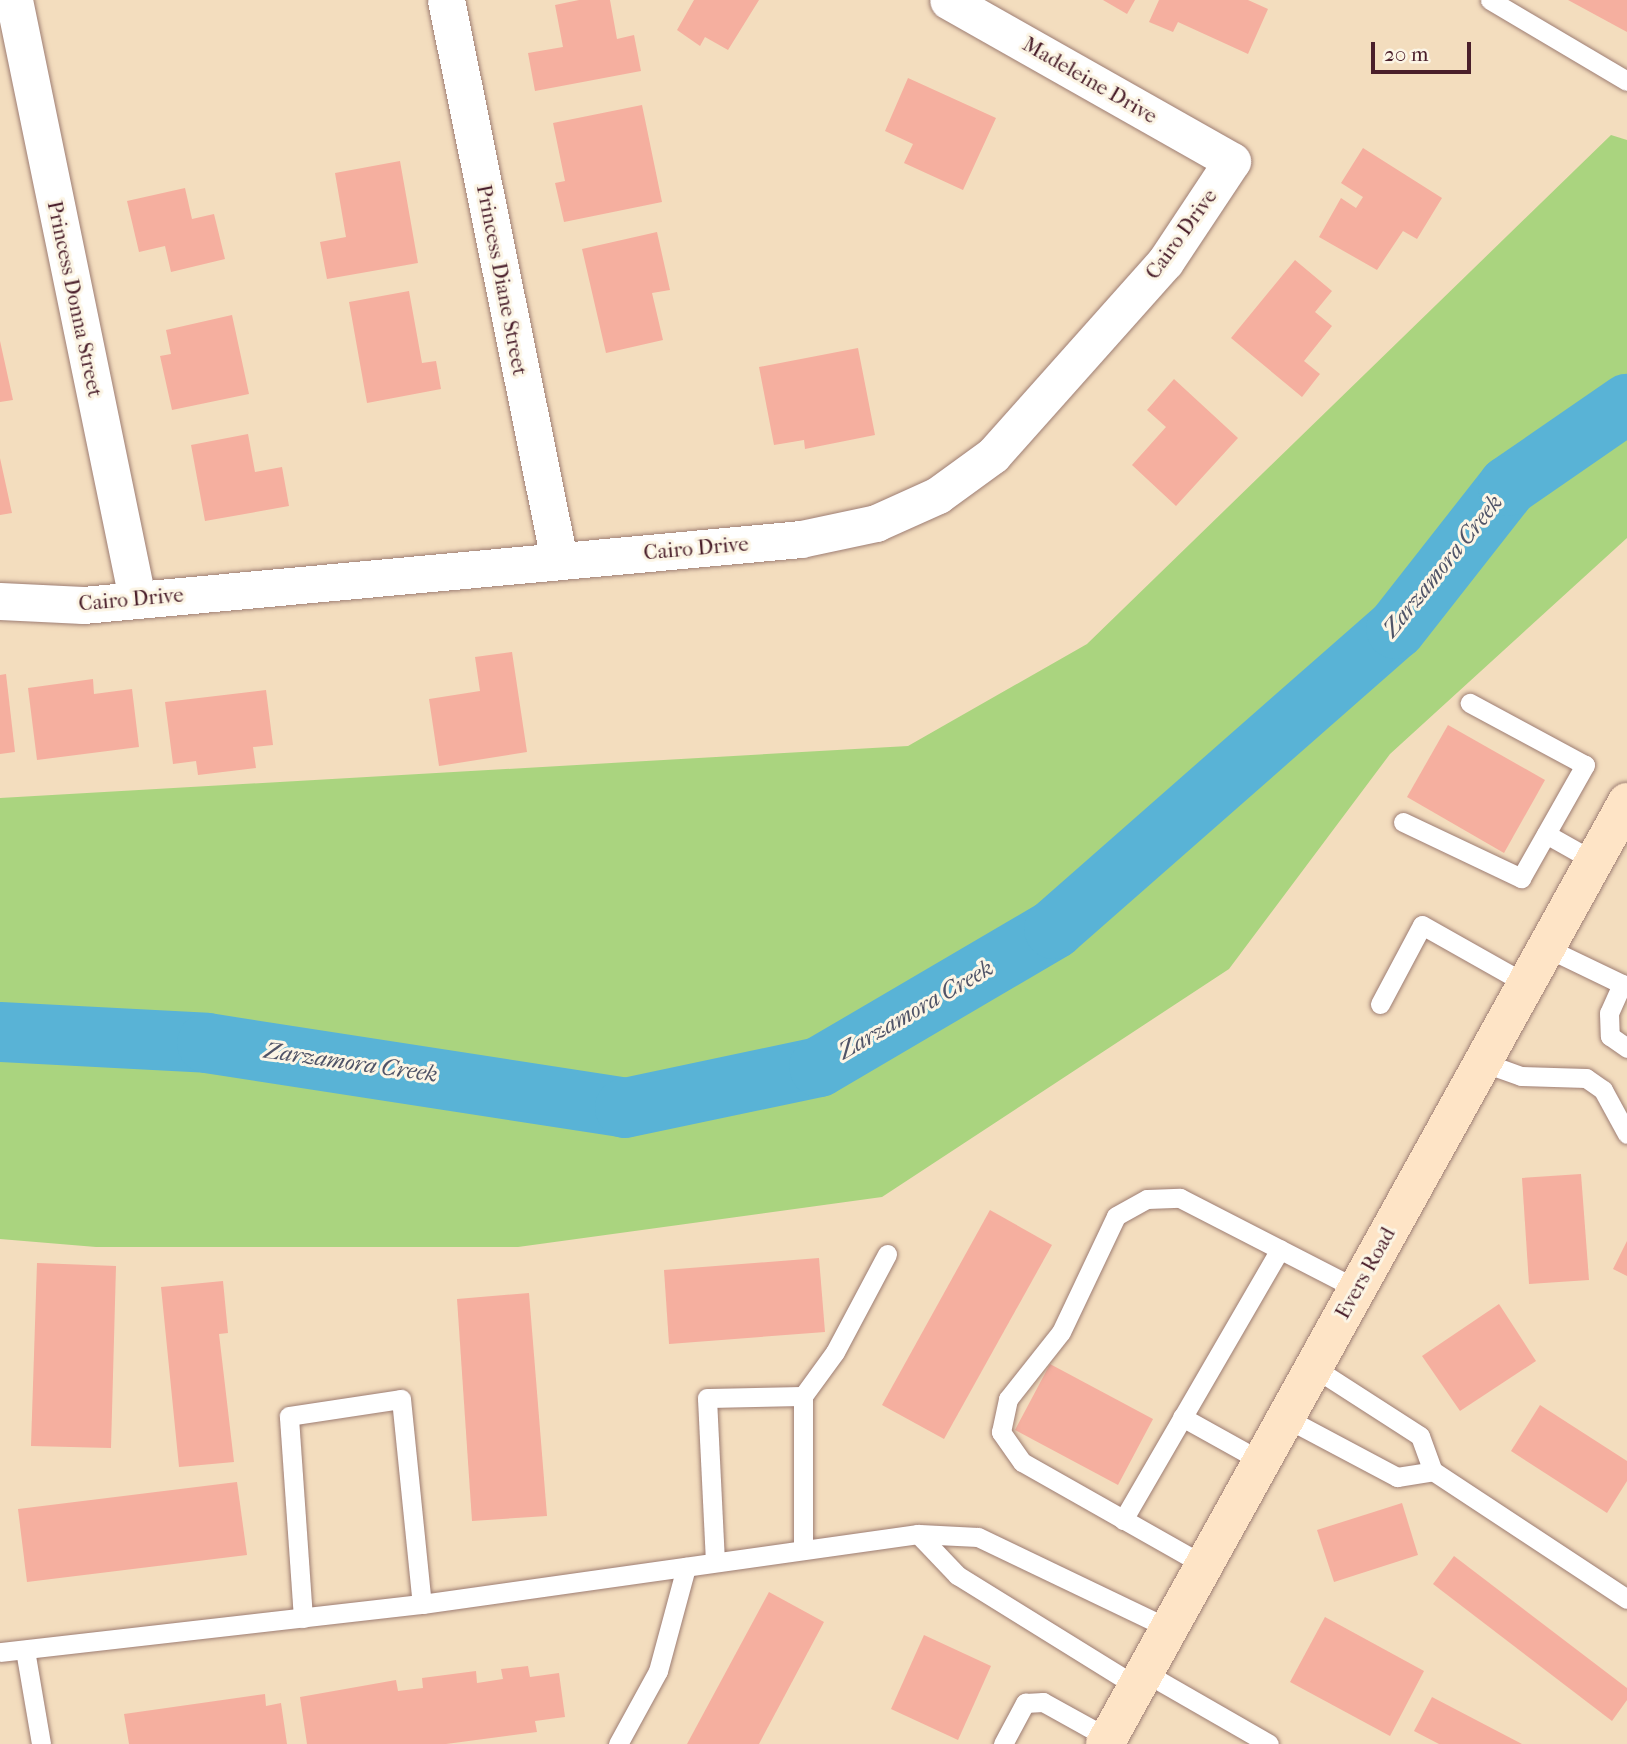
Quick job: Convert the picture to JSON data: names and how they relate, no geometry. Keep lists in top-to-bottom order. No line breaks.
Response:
{"streets":{"main road":["Evers Road"],"street":["Madeleine Drive","Cairo Drive","Princess Diane Street","Princess Donna Street"]},"crossings":[["Madeleine Drive","Cairo Drive"],["Cairo Drive","Princess Diane Street"],["Cairo Drive","Princess Donna Street"]],"water":["Zarzamora Creek"],"scale_bar":"20 m"}
